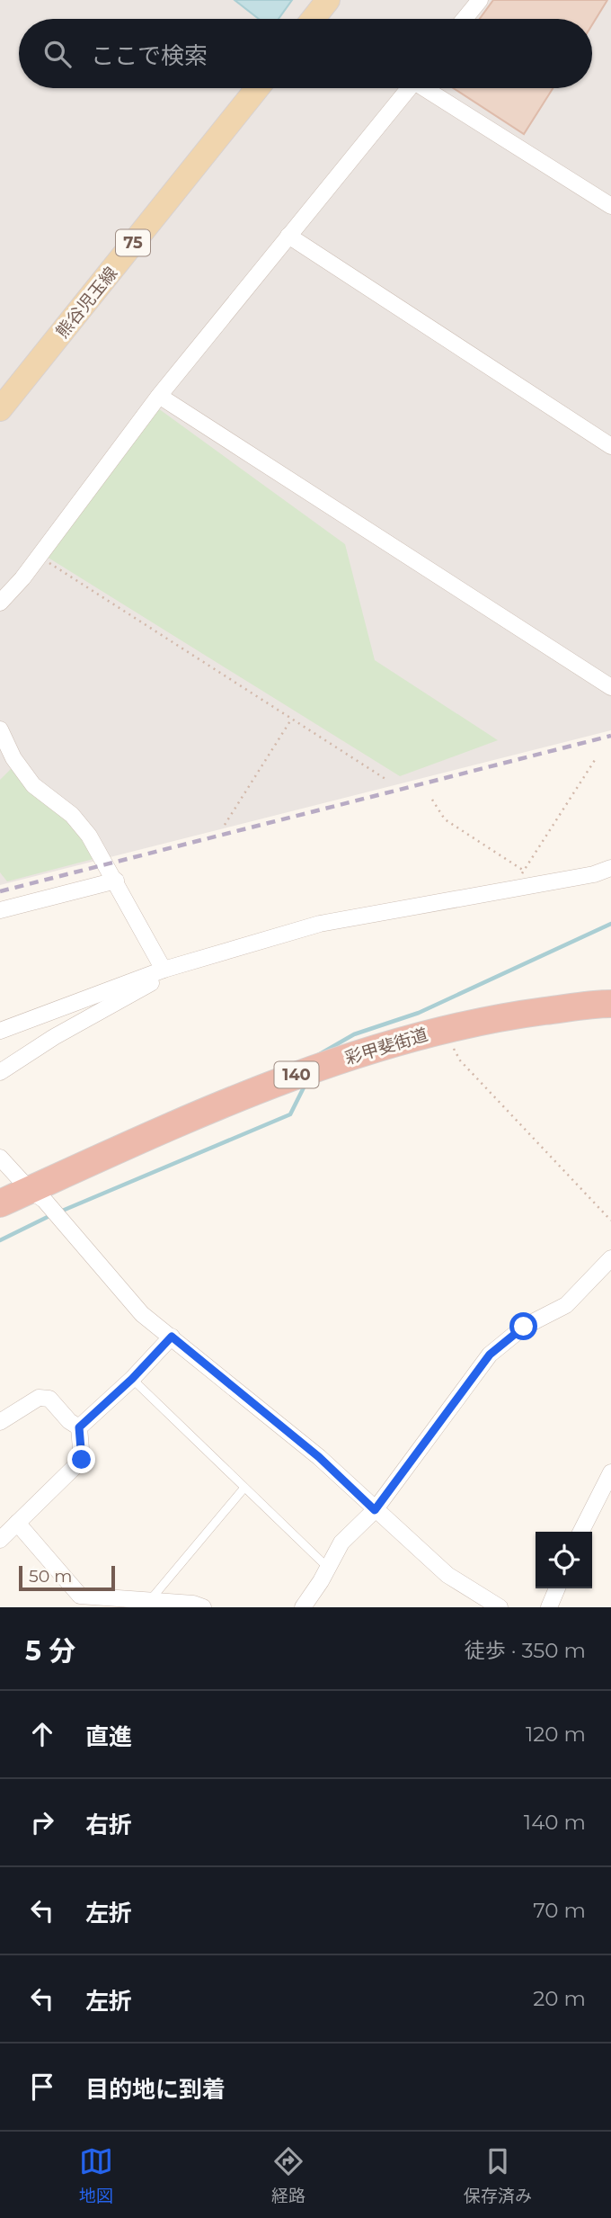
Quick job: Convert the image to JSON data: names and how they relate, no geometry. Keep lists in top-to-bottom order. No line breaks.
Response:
{"streets":{"highway":["彩甲斐街道","140"],"main road":["75","熊谷児玉線"]},"scale_bar":"50 m","page":{"search":"ここで検索","scale":"50 m","heading":["5 分","徒歩 · 350 m"],"list":[["直進","120 m"],["右折","140 m"],["左折","70 m"],["左折","20 m"],"目的地に到着"],"nav":["地図","経路","保存済み"]}}
